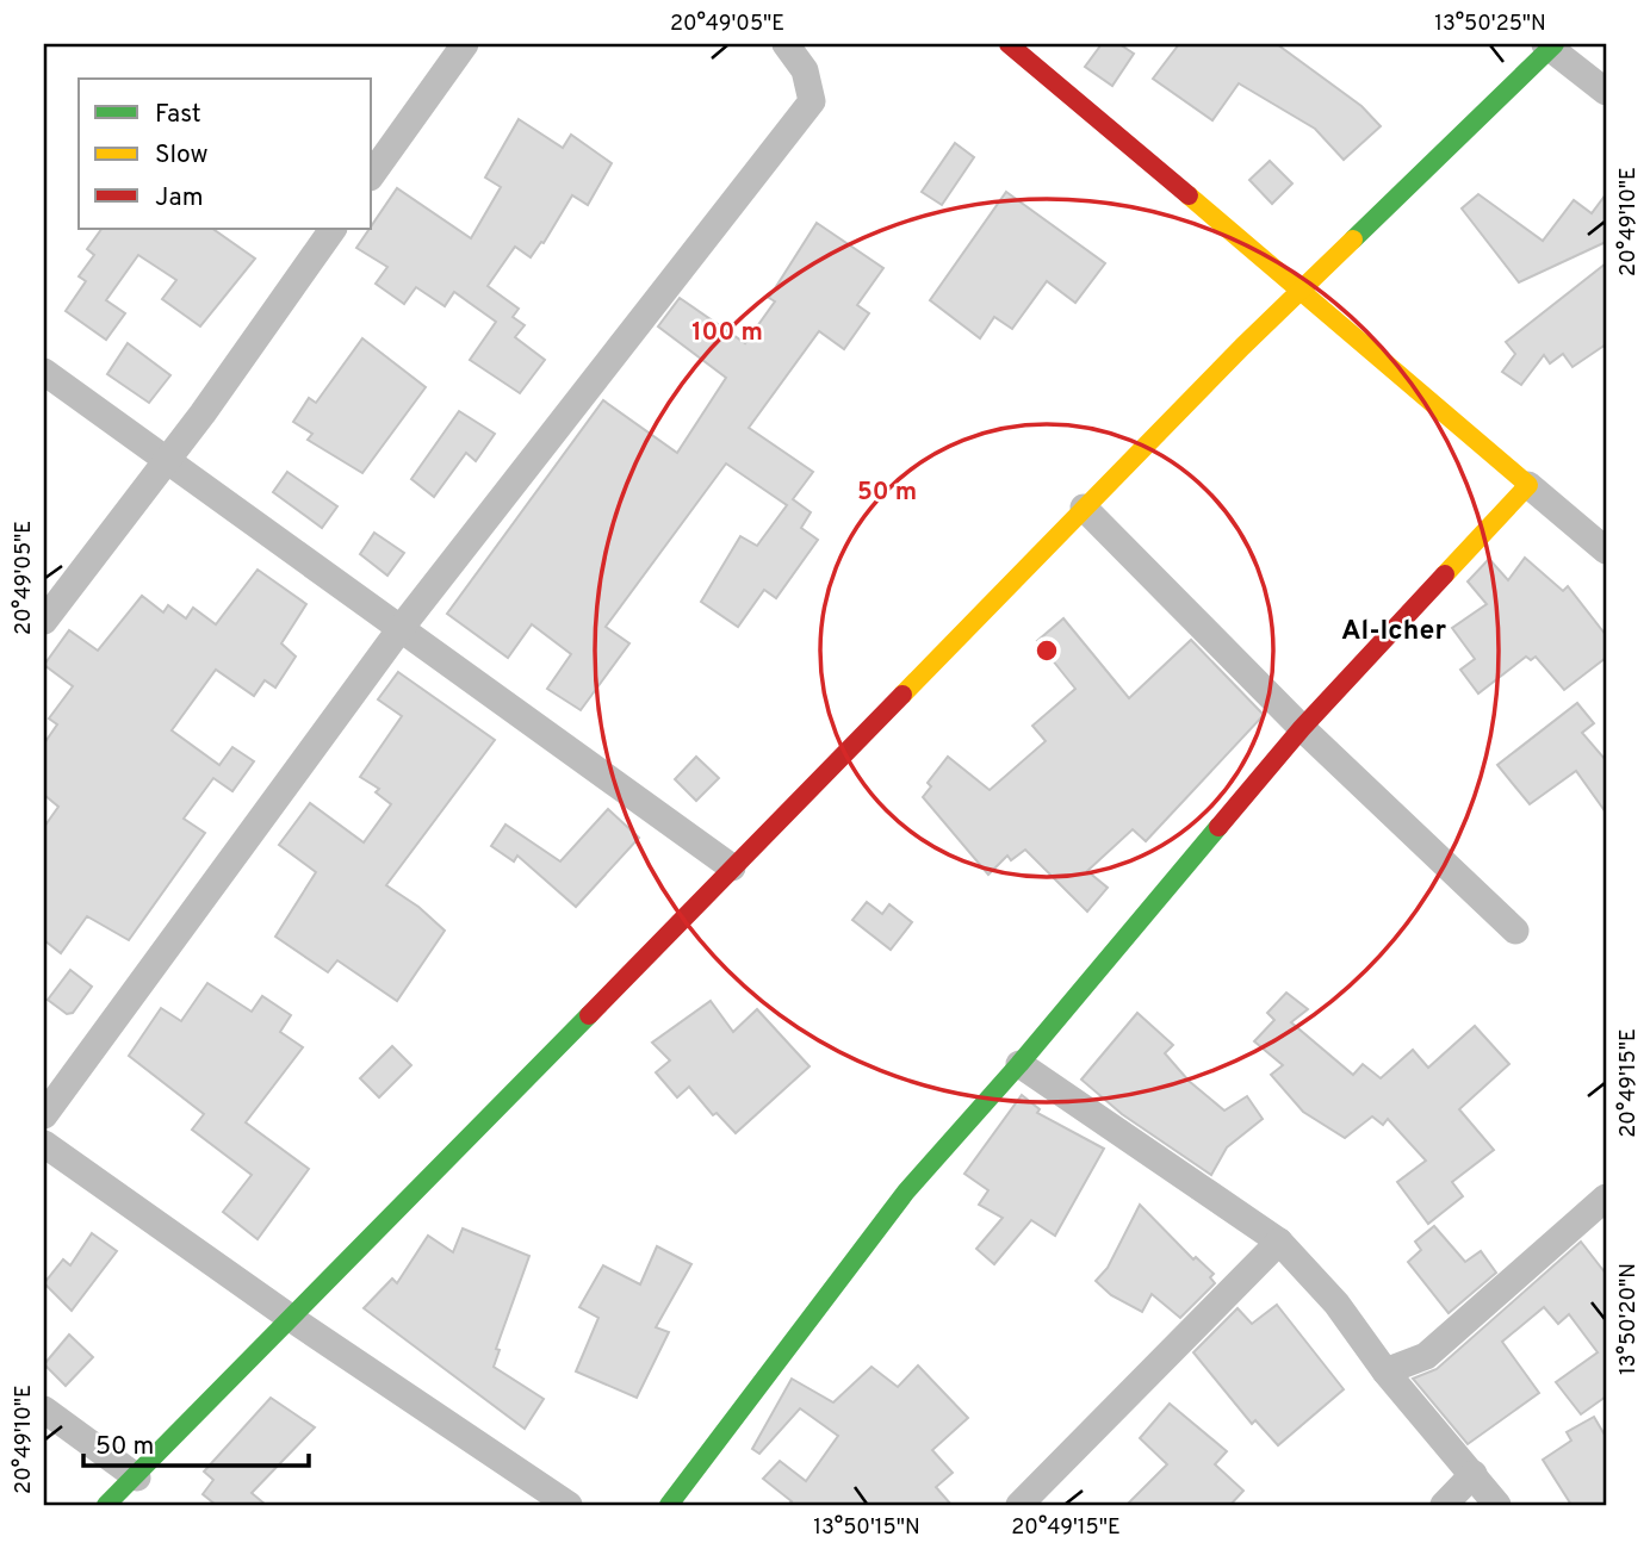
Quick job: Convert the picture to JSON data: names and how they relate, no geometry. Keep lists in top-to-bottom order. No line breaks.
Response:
{"districts":["Al-Icher"],"legend":["Fast","Slow","Jam"],"scale_bar":"50 m","coordinates":["20°49'05\"E","13°50'25\"N","20°49'10\"E","20°49'15\"E","13°50'20\"N","13°50'15\"N"],"rings":["100 m","50 m"]}
